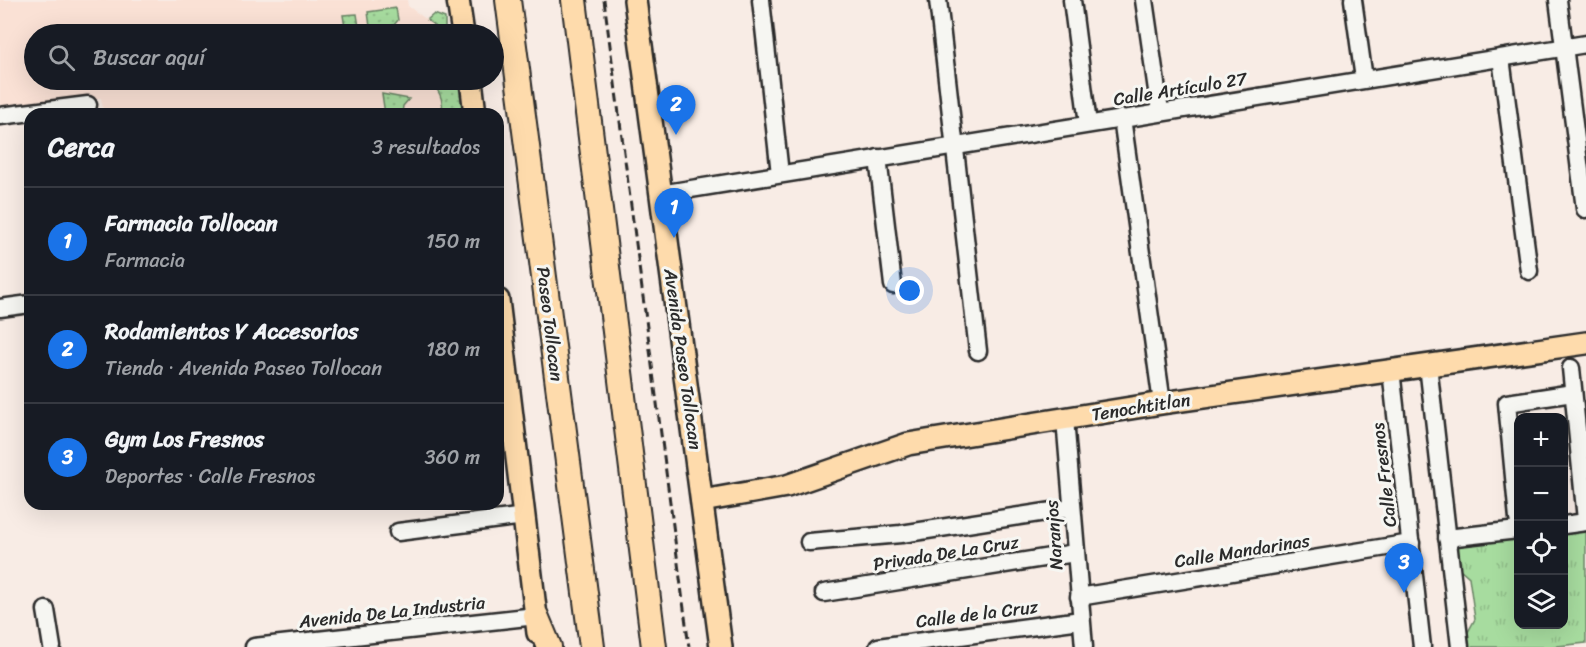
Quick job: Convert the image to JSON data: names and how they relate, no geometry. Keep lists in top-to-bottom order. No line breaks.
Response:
{"streets":{"highway":["Paseo Tollocan"],"main road":["Avenida Paseo Tollocan","Tenochtitlan"],"street":["Calle Artículo 27","Calle Fresnos","Naranjos","Calle Mandarinas","Privada De La Cruz","Avenida De La Industria","Calle de la Cruz"]},"crossings":[["Calle Artículo 27","Avenida Paseo Tollocan"],["Avenida Paseo Tollocan","Tenochtitlan"],["Tenochtitlan","Calle Fresnos"],["Tenochtitlan","Naranjos"],["Calle Fresnos","Calle Mandarinas"],["Naranjos","Calle Mandarinas"],["Naranjos","Privada De La Cruz"],["Naranjos","Calle de la Cruz"]],"page":{"search":"Buscar aquí","pins":["2","1","3"],"heading":["Cerca","3 resultados"],"list":[{"mark":"1","name":"Farmacia Tollocan","note":"Farmacia","value":"150 m"},{"mark":"2","name":"Rodamientos Y Accesorios","note":"Tienda · Avenida Paseo Tollocan","value":"180 m"},{"mark":"3","name":"Gym Los Fresnos","note":"Deportes · Calle Fresnos","value":"360 m"}],"map_buttons":["+","−"]}}
